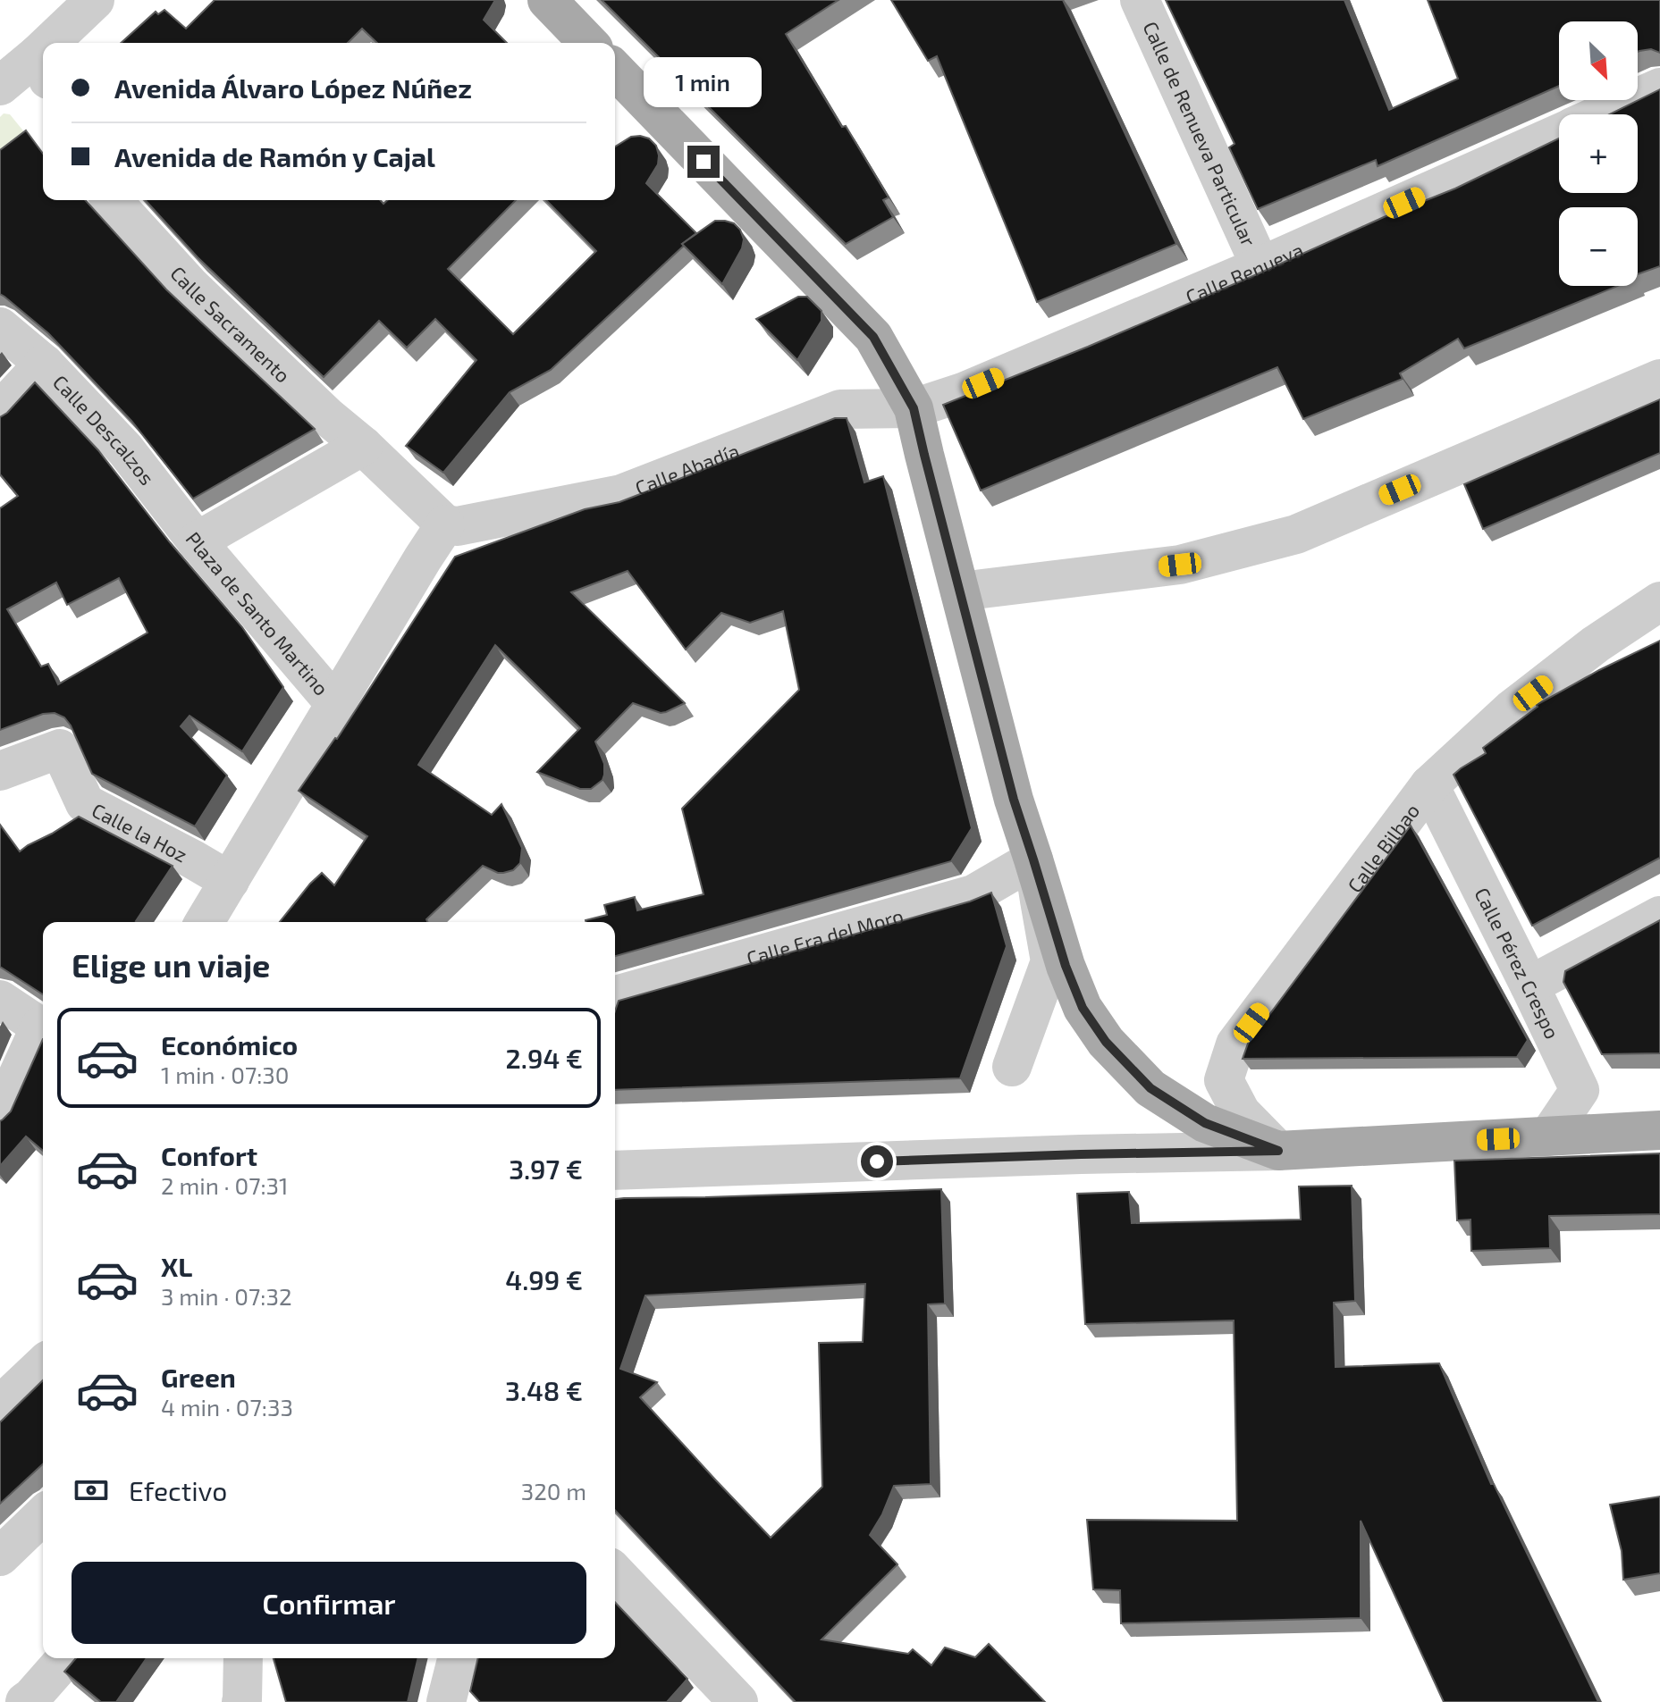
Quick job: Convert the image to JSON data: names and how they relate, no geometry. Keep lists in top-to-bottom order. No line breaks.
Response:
{"streets":{"street":["Calle de Renueva Particular","Calle Renueva","Calle Sacramento","Calle Descalzos","Calle Abadía","Plaza de Santo Martino","Calle la Hoz","Calle Bilbao","Calle Era del Moro","Calle Pérez Crespo"]},"crossings":[["Calle de Renueva Particular","Calle Renueva"],["Calle Renueva","Calle Abadía"],["Calle Sacramento","Calle Abadía"],["Calle Sacramento","Plaza de Santo Martino"],["Calle Descalzos","Plaza de Santo Martino"],["Calle Abadía","Plaza de Santo Martino"],["Calle Bilbao","Calle Pérez Crespo"]],"north":"bottom right","page":{"map_buttons":["+","−"],"banner":["Avenida Álvaro López Núñez","Avenida de Ramón y Cajal"],"bubble":"1 min","heading":"Elige un viaje","list":[{"name":"Económico","note":"1 min · 07:30","value":"2.94 €"},{"name":"Confort","note":"2 min · 07:31","value":"3.97 €"},{"name":"XL","note":"3 min · 07:32","value":"4.99 €"},{"name":"Green","note":"4 min · 07:33","value":"3.48 €"}],"pay":["Efectivo","320 m"],"buttons":"Confirmar"}}
